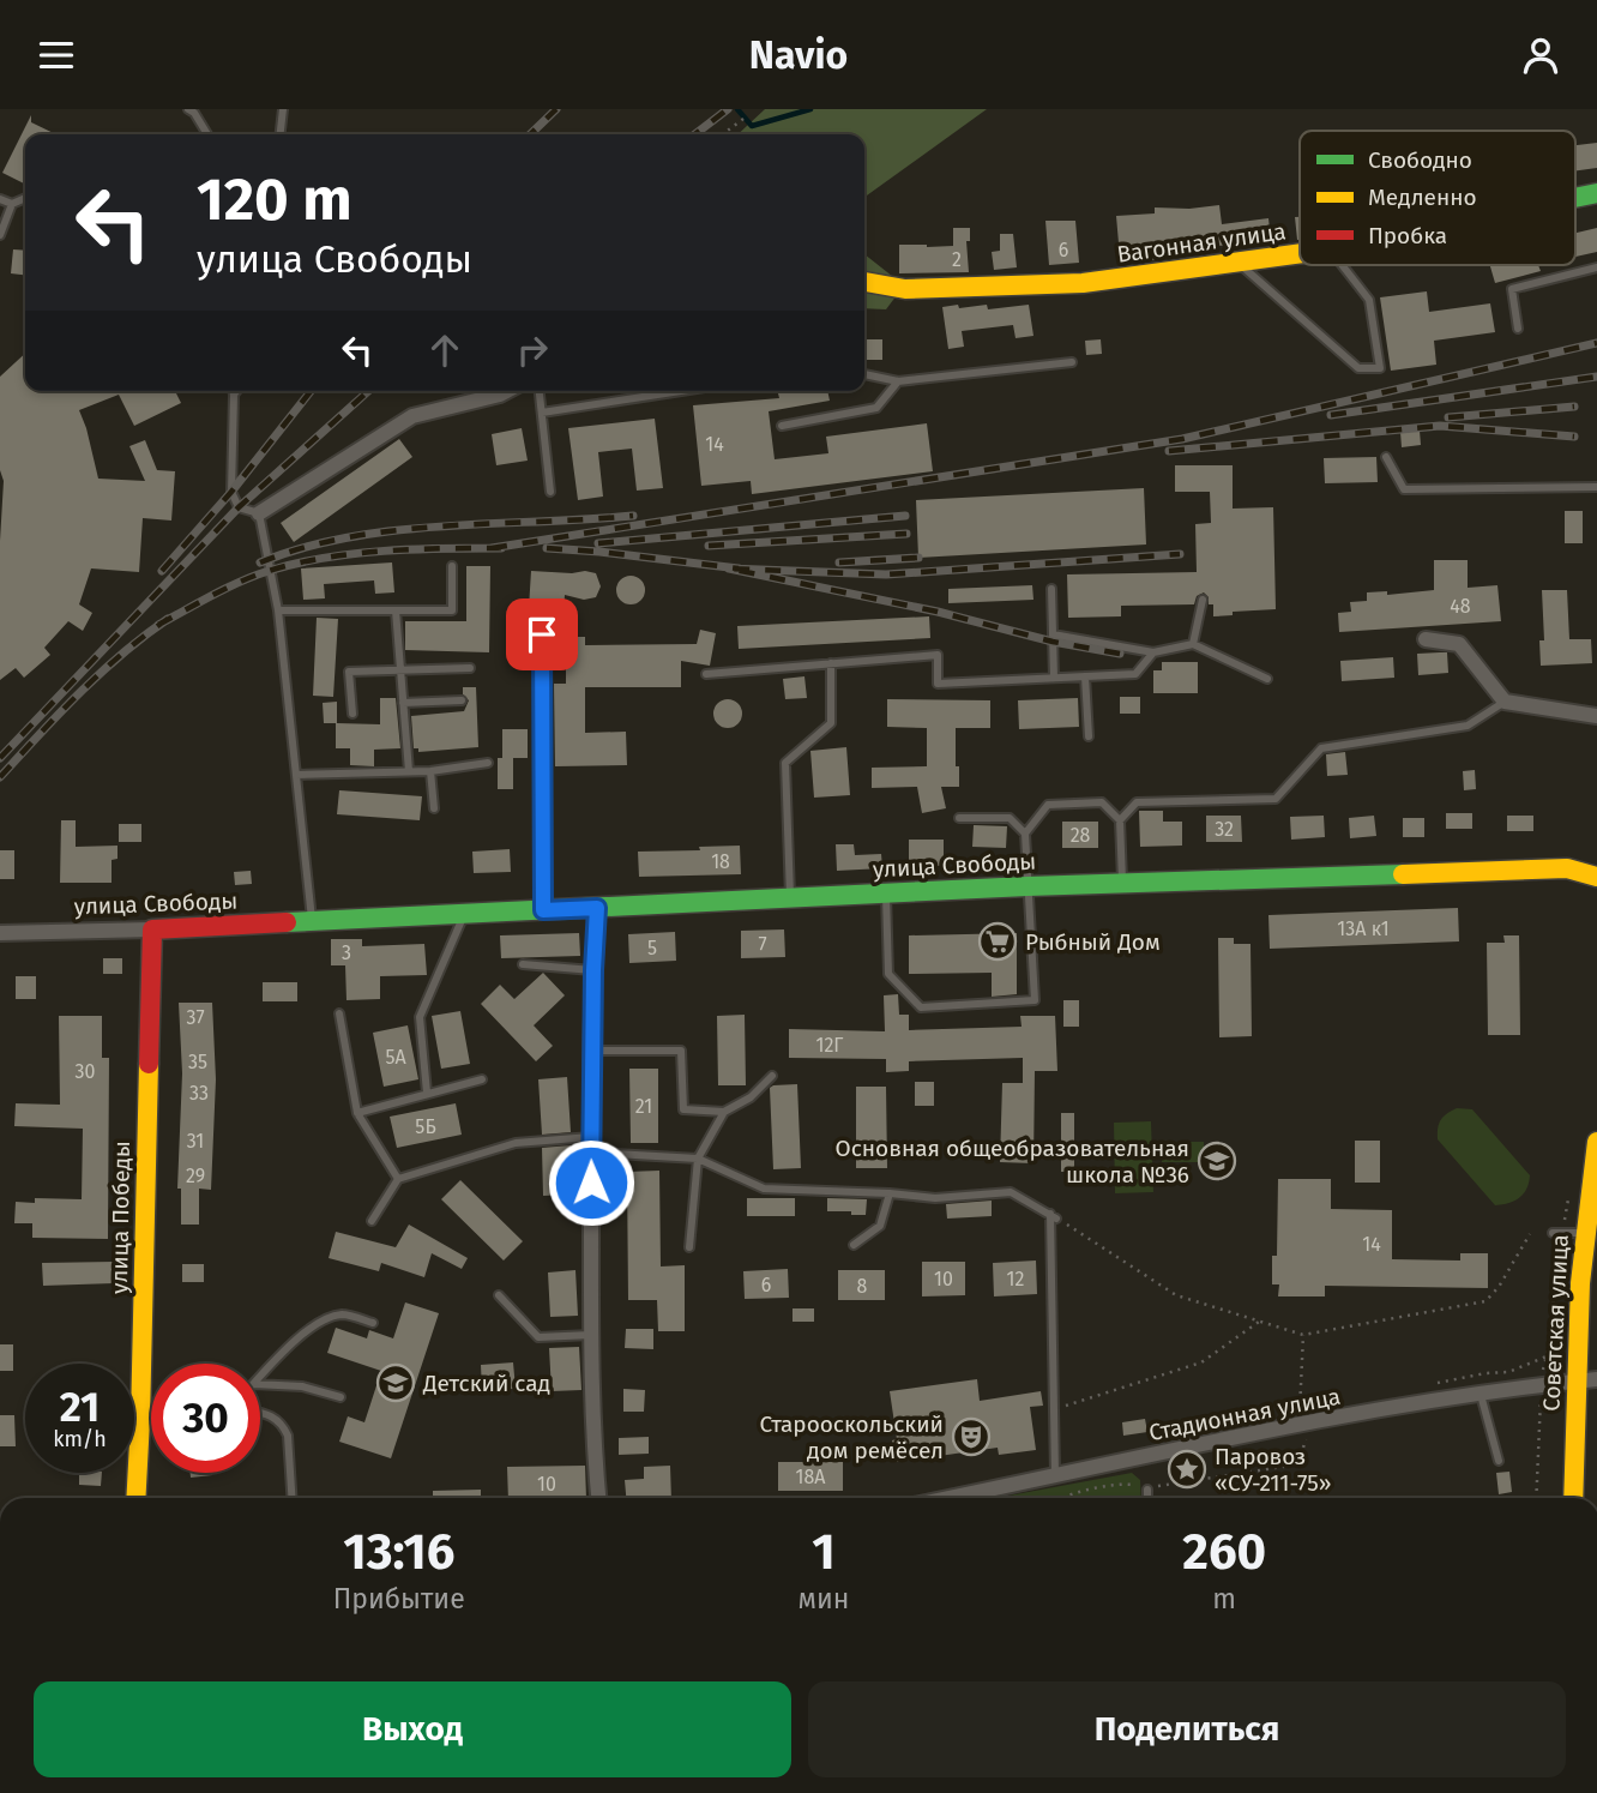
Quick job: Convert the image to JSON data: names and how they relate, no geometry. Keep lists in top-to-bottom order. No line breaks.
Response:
{"streets":{"street":["Вагонная улица","улица Свободы","улица Победы","Советская улица","Стадионная улица"]},"crossings":[["улица Свободы","улица Победы"],["Советская улица","Стадионная улица"]],"places":{"supermarket":["Рыбный Дом"],"school or university":["Основная общеобразовательная школа №36","Детский сад"],"theatre":["Старооскольский дом ремёсел"],"place":["Паровоз «СУ-211-75»"]},"house_numbers":["6","2","14","48","32","28","18","13А к1","7","5","3","37","12Г","5А","35","30","33","21","5Б","31","29","14","10","12","6","8","18А","10"],"legend":["Свободно","Медленно","Пробка"],"page":{"header":"Navio","turn":["120 m","улица Свободы"],"speed":"21 km/h","limit":"30","eta":["13:16","Прибытие","1","мин","260","m"],"buttons":["Выход","Поделиться"]}}
